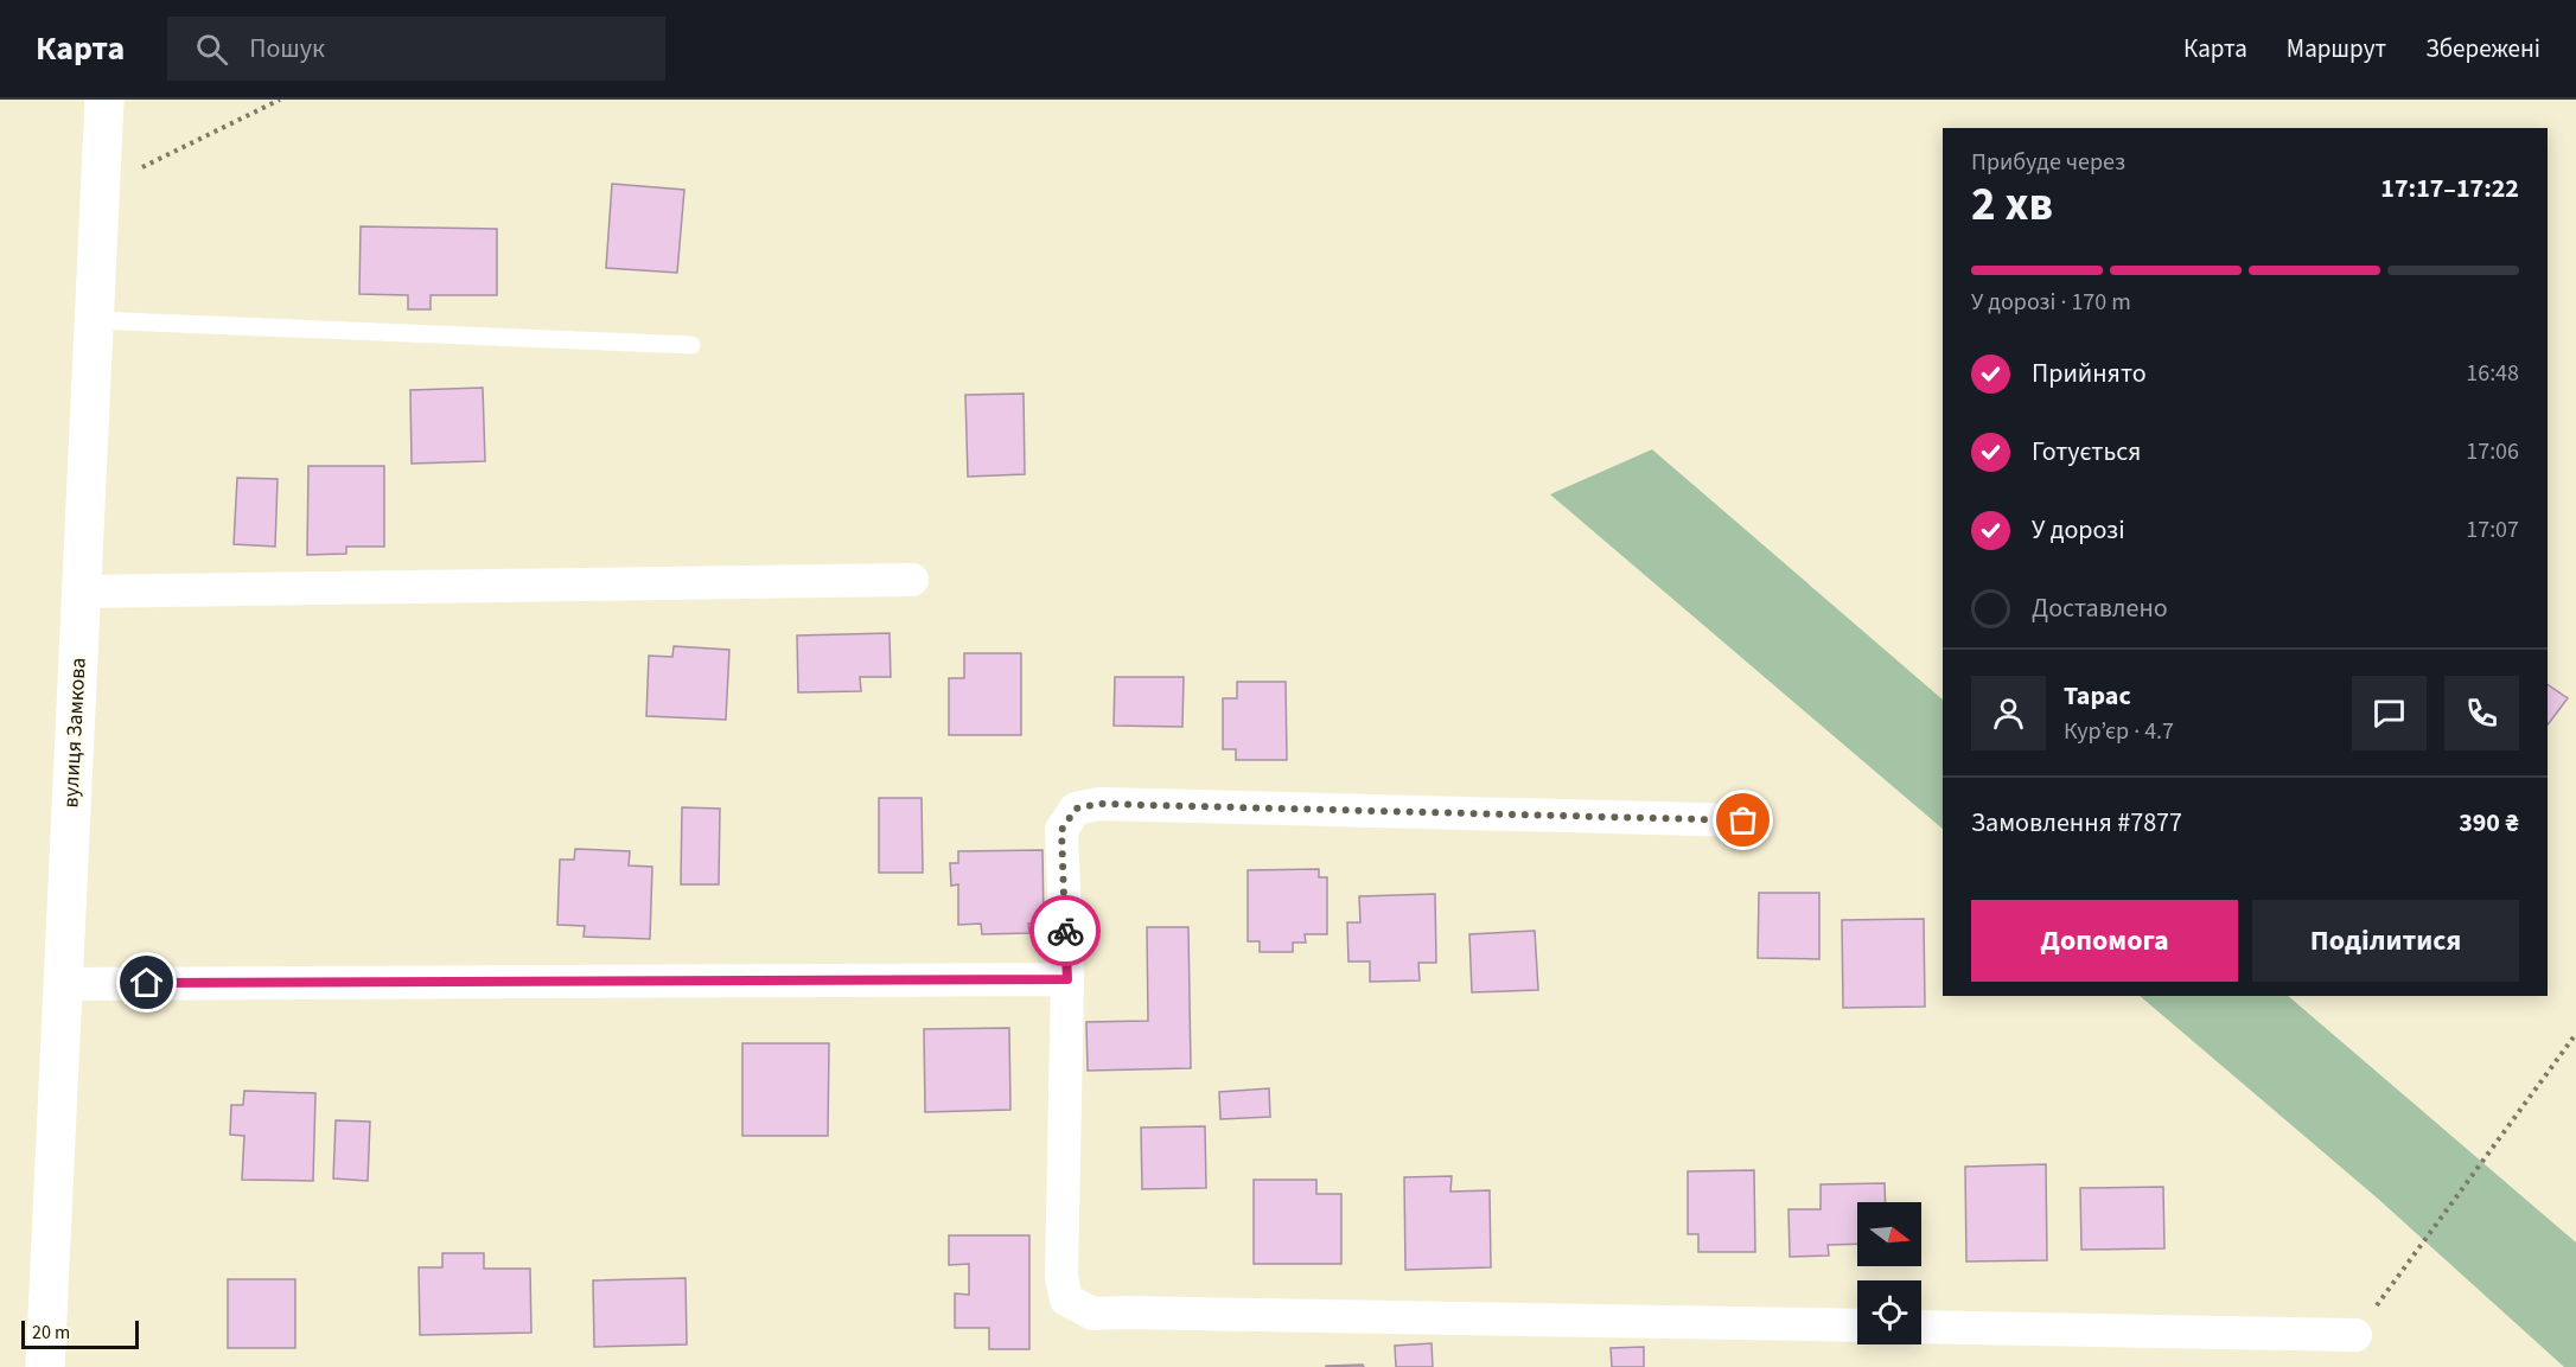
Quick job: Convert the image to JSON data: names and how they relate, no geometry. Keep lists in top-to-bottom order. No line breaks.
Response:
{"streets":{"street":["вулиця Замкова"]},"scale_bar":"20 m","north":"right","page":{"header":"Карта","search":"Пошук","nav":["Карта","Маршрут","Збережені"],"heading":["2 хв","Прибуде через","17:17–17:22"],"panel":["Тарас","Кур’єр · 4.7","Замовлення #7877","390 ₴"],"bar":"У дорозі · 170 m","list":[["Прийнято","16:48"],["Готується","17:06"],["У дорозі","17:07"],"Доставлено"],"buttons":["Допомога","Поділитися"],"scale":"20 m"}}
